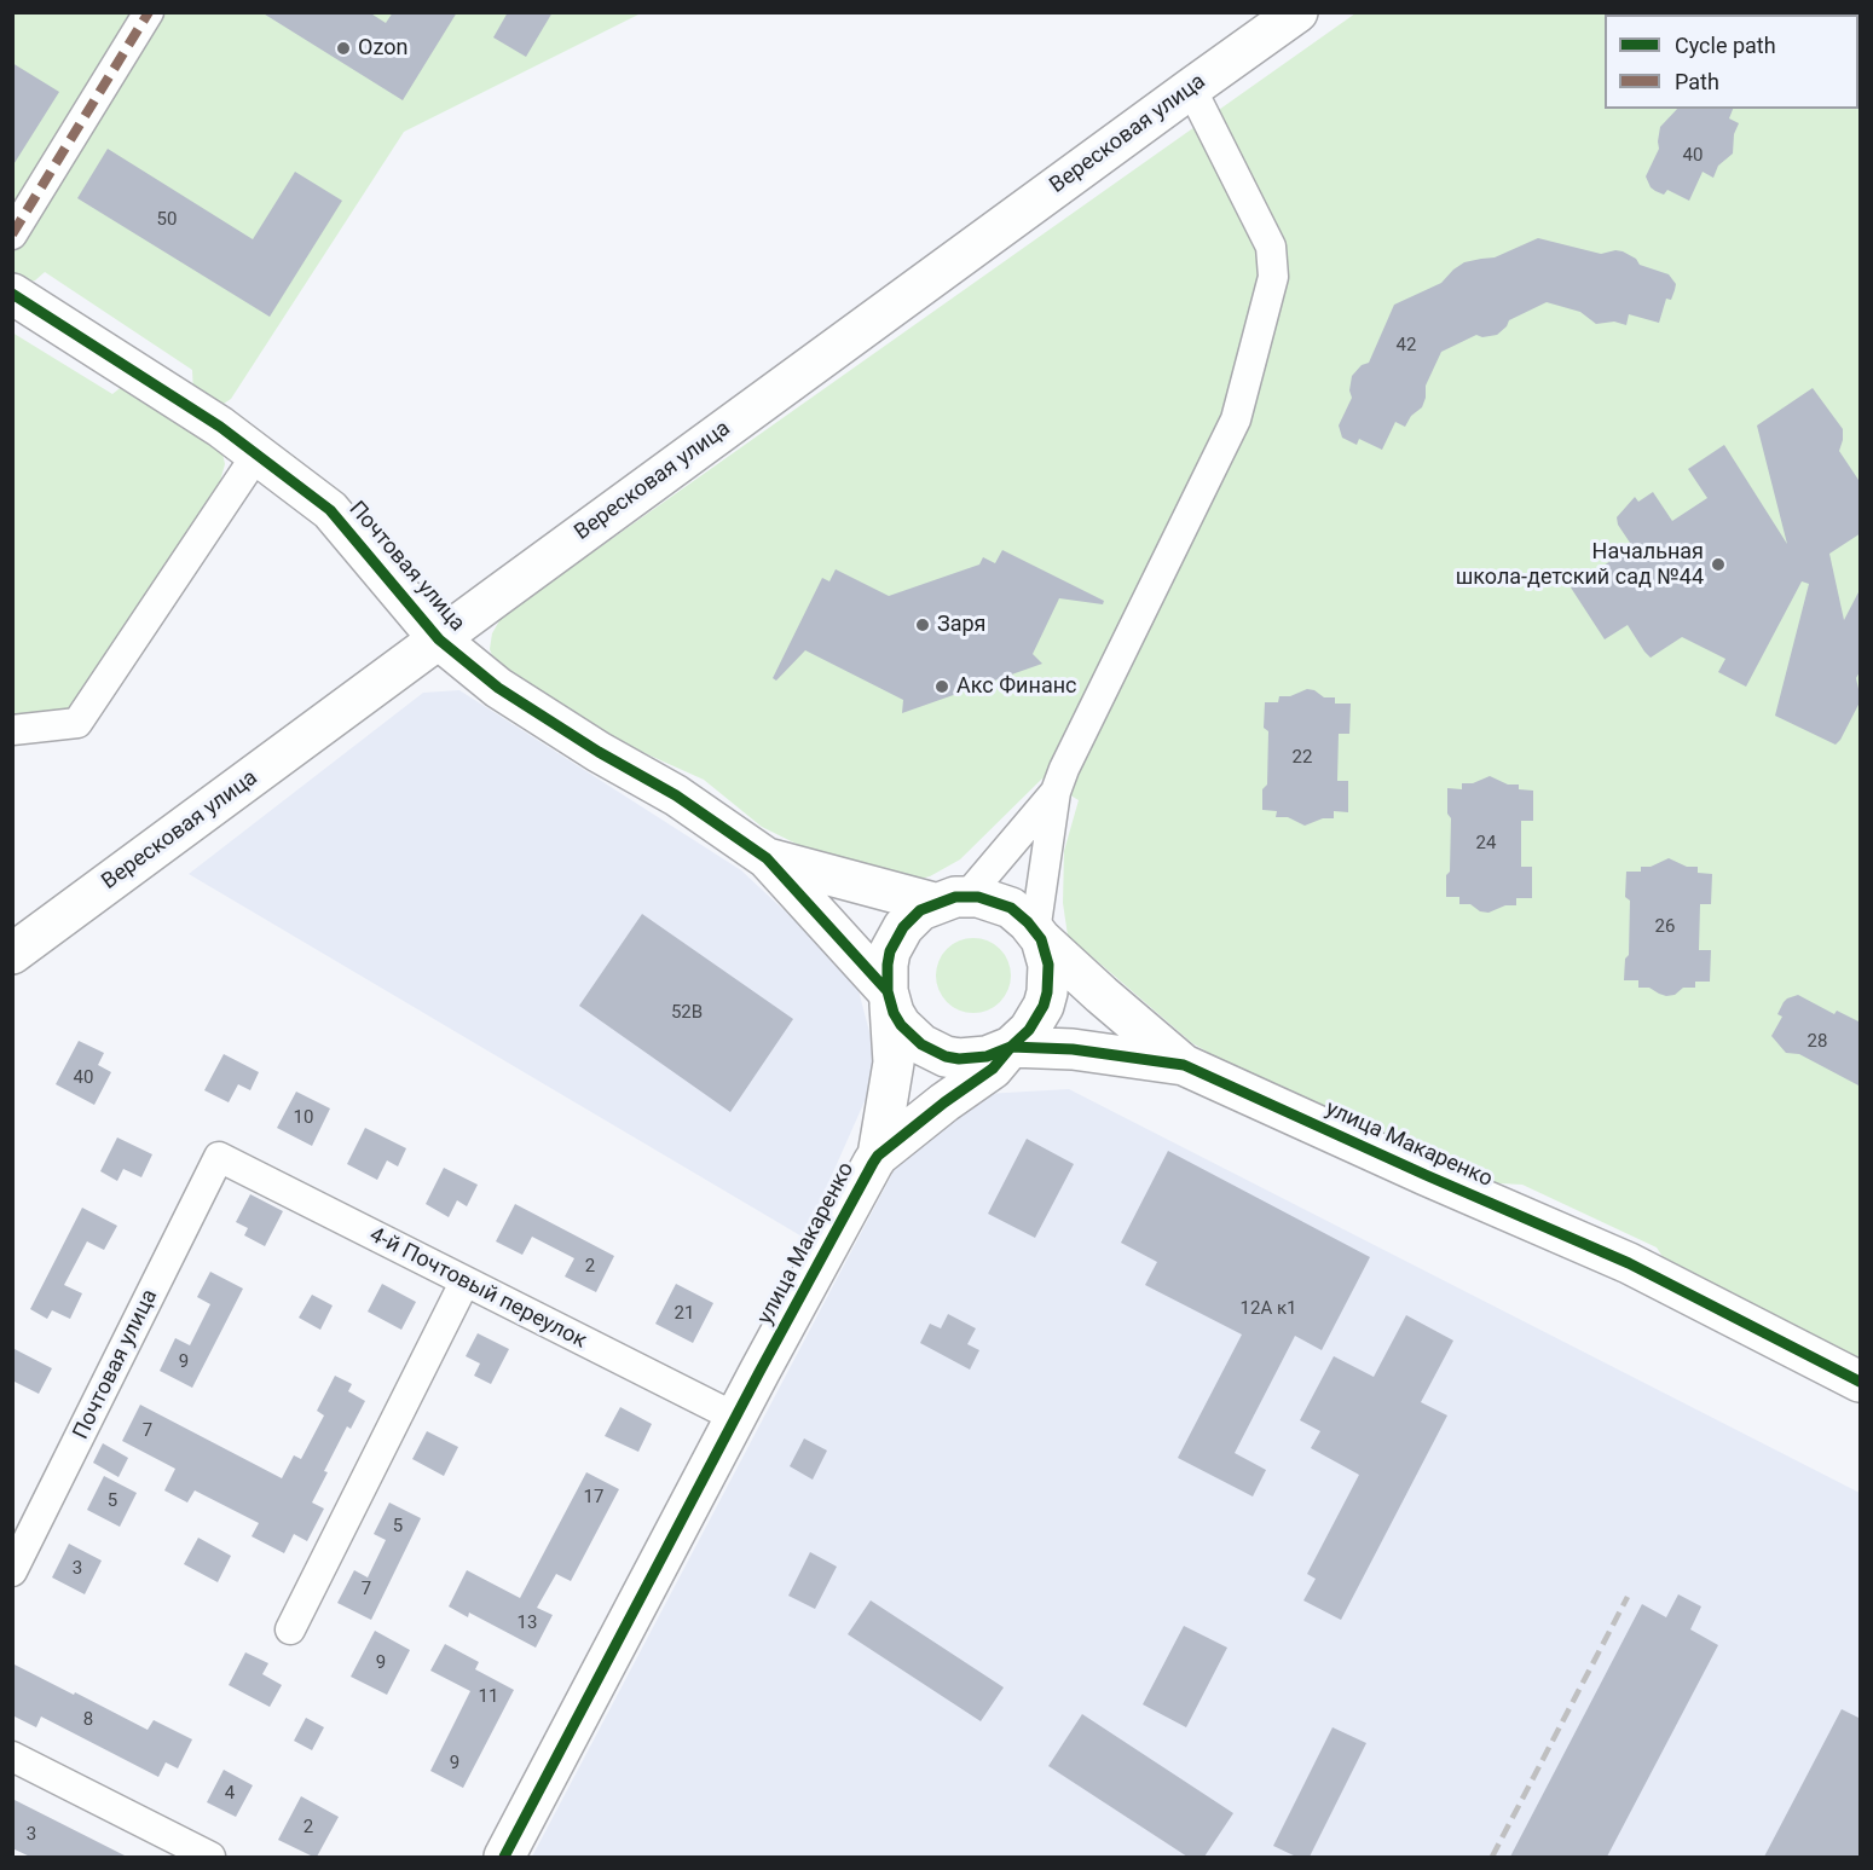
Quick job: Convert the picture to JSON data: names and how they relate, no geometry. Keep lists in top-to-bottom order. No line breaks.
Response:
{"streets":{"street":["Вересковая улица","Почтовая улица","улица Макаренко","4-й Почтовый переулок"]},"crossings":[["Вересковая улица","Почтовая улица"],["Почтовая улица","улица Макаренко"],["Почтовая улица","4-й Почтовый переулок"],["улица Макаренко","4-й Почтовый переулок"]],"places":["Ozon","Начальная школа-детский сад №44","Заря","Акс Финанс"],"house_numbers":["40","50","42","22","24","26","52В","28","40","10","2","12А к1","21","9","7","17","5","5","3","7","13","9","11","8","9","4","2","3"],"legend":["Cycle path","Path"]}
